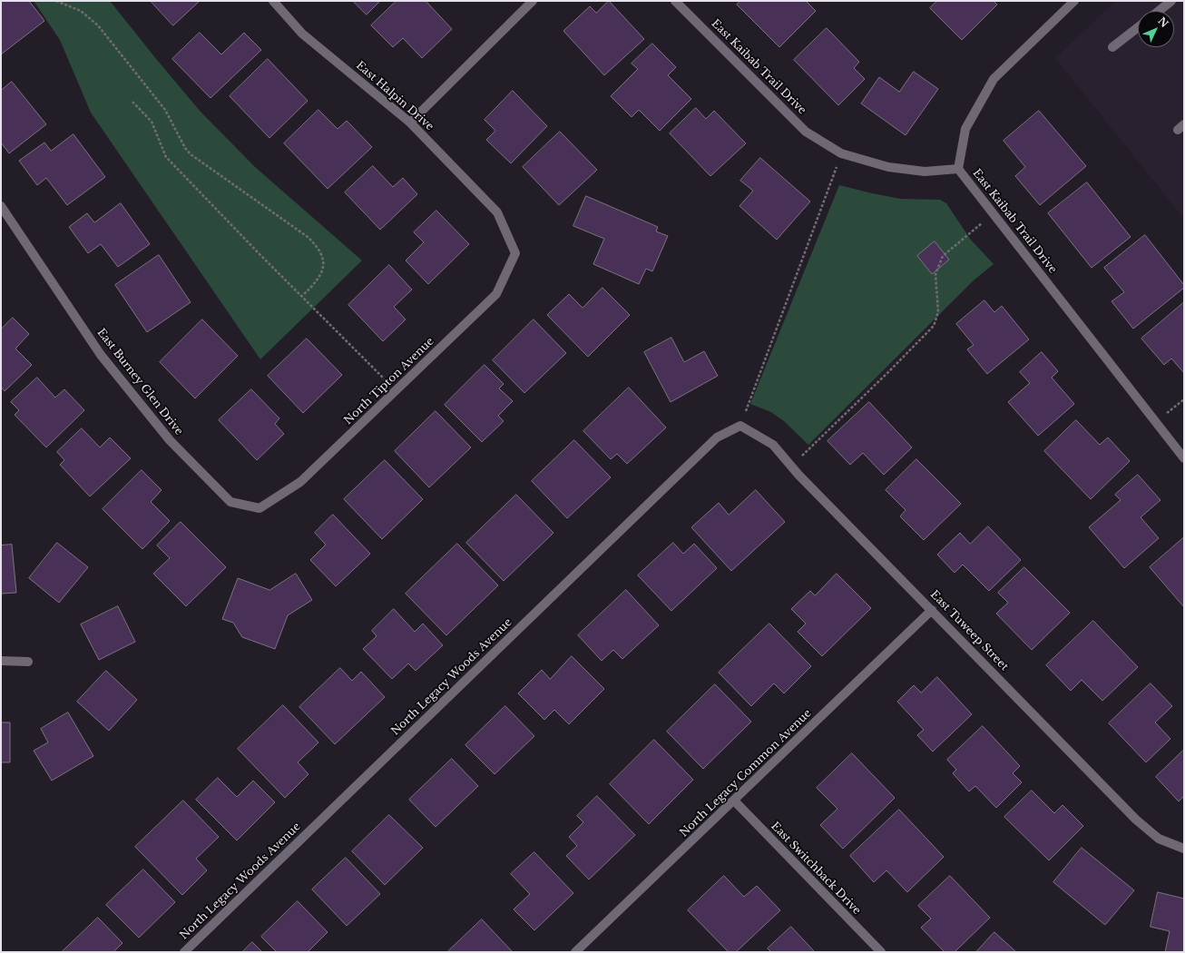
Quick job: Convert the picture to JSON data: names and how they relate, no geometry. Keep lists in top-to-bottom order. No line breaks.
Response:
{"streets":{"street":["East Kaibab Trail Drive","East Halpin Drive","North Tipton Avenue","East Burney Glen Drive","East Tuweep Street","North Legacy Woods Avenue","North Legacy Common Avenue","East Switchback Drive"]},"crossings":[["East Halpin Drive","North Tipton Avenue"],["North Tipton Avenue","East Burney Glen Drive"],["East Tuweep Street","North Legacy Woods Avenue"],["East Tuweep Street","North Legacy Common Avenue"],["North Legacy Common Avenue","East Switchback Drive"]],"north":"top right"}
